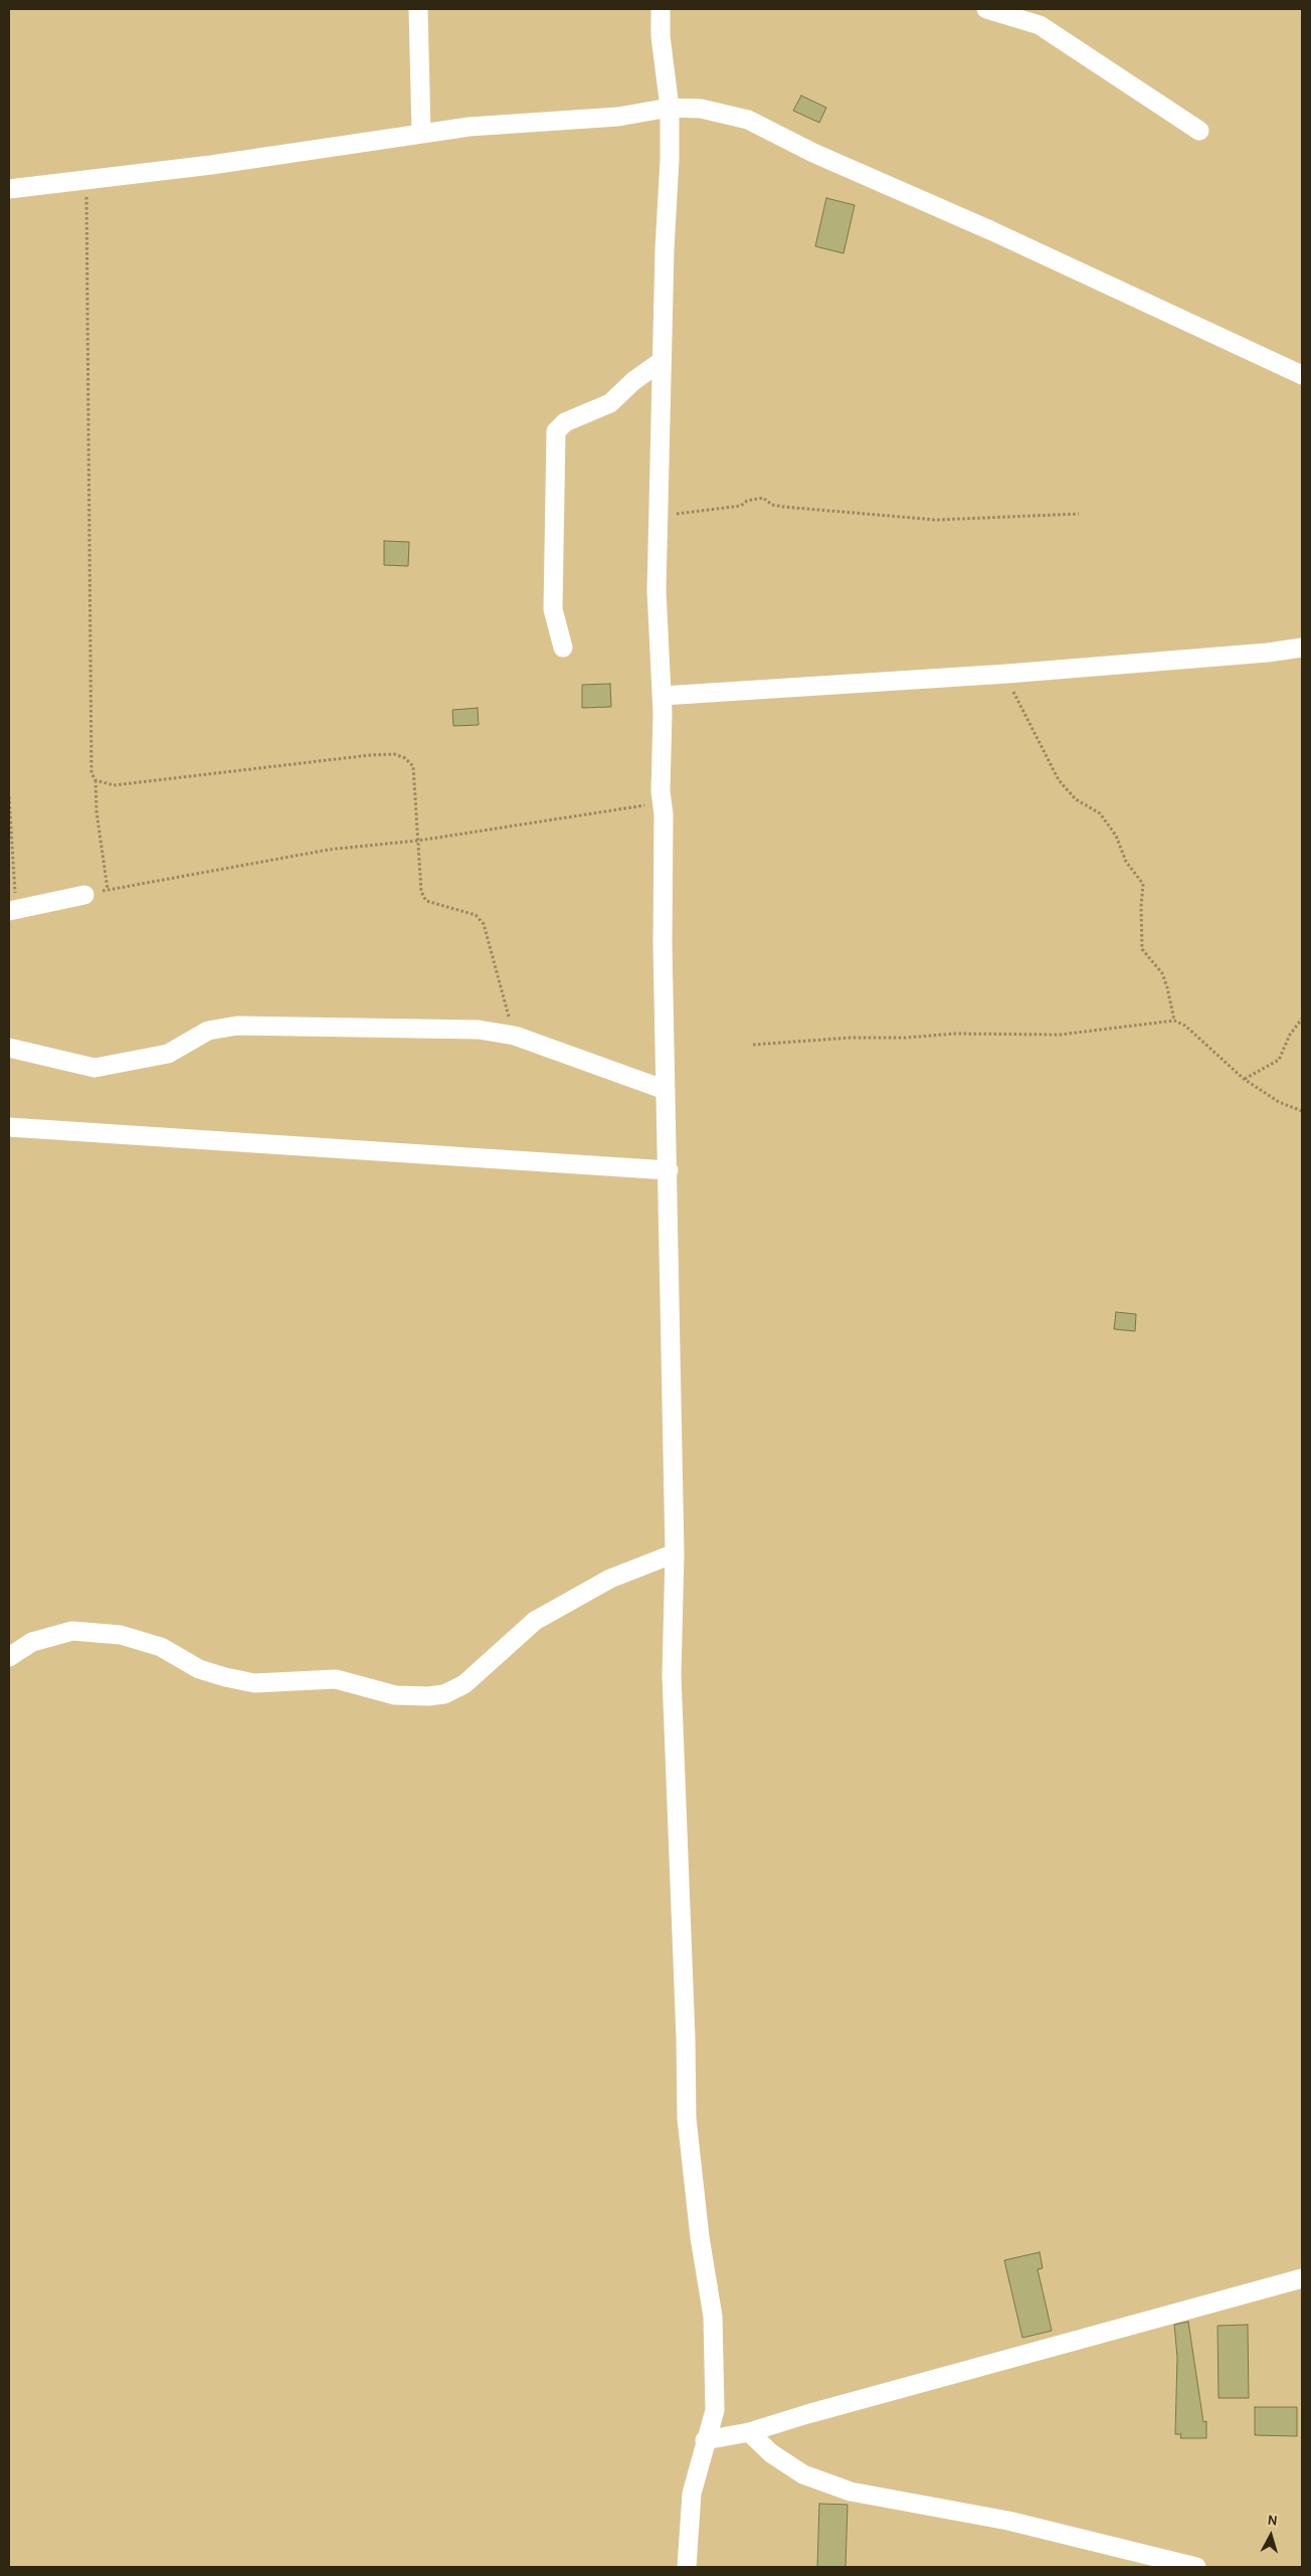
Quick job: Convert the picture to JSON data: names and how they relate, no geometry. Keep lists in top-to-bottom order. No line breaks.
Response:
{"north":"top"}
